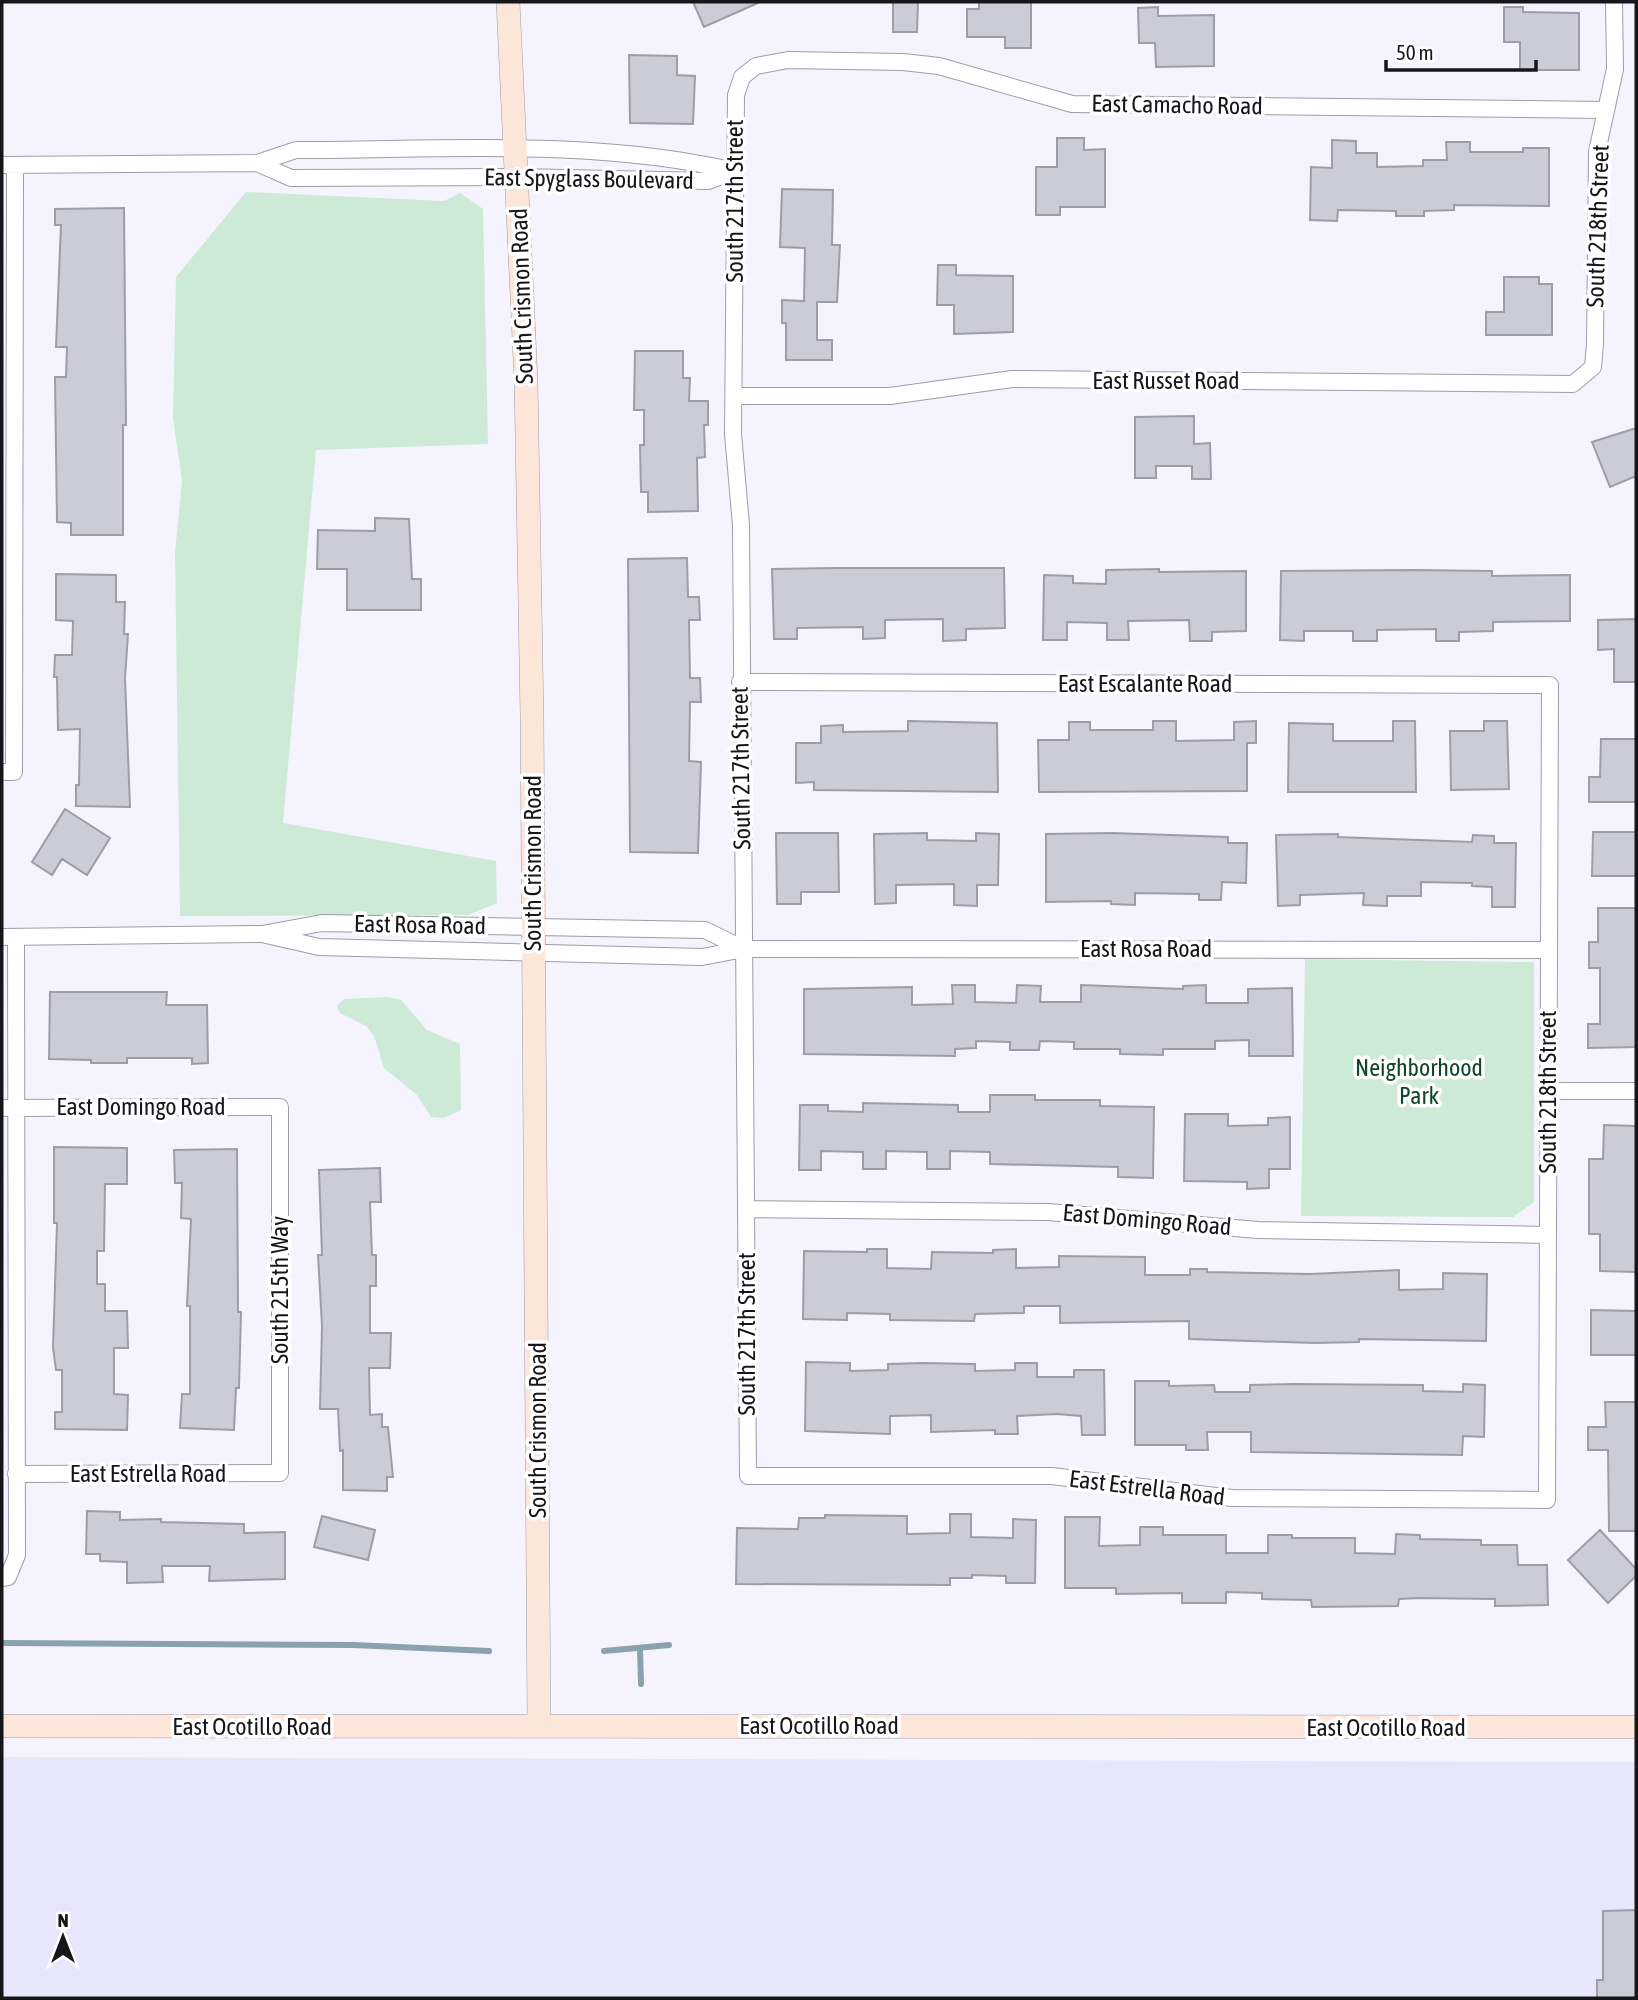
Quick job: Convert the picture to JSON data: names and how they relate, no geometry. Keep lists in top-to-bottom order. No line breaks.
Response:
{"streets":{"street":["East Camacho Road","East Spyglass Boulevard","South 217th Street","South 218th Street","South Crismon Road","East Russet Road","East Escalante Road","East Rosa Road","East Domingo Road","South 215th Way","East Estrella Road","East Ocotillo Road"]},"crossings":[["East Camacho Road","South 217th Street"],["East Camacho Road","South 218th Street"],["East Spyglass Boulevard","South 217th Street"],["East Spyglass Boulevard","South Crismon Road"],["South 217th Street","East Russet Road"],["South 217th Street","East Escalante Road"],["South 217th Street","East Rosa Road"],["South 217th Street","East Domingo Road"],["South 217th Street","East Estrella Road"],["South 218th Street","East Russet Road"],["South 218th Street","East Escalante Road"],["South 218th Street","East Rosa Road"],["South 218th Street","East Domingo Road"],["South 218th Street","East Estrella Road"],["South Crismon Road","East Rosa Road"],["South Crismon Road","East Ocotillo Road"],["East Domingo Road","South 215th Way"],["South 215th Way","East Estrella Road"]],"parks":["Neighborhood Park"],"scale_bar":"50 m","north":"top"}
